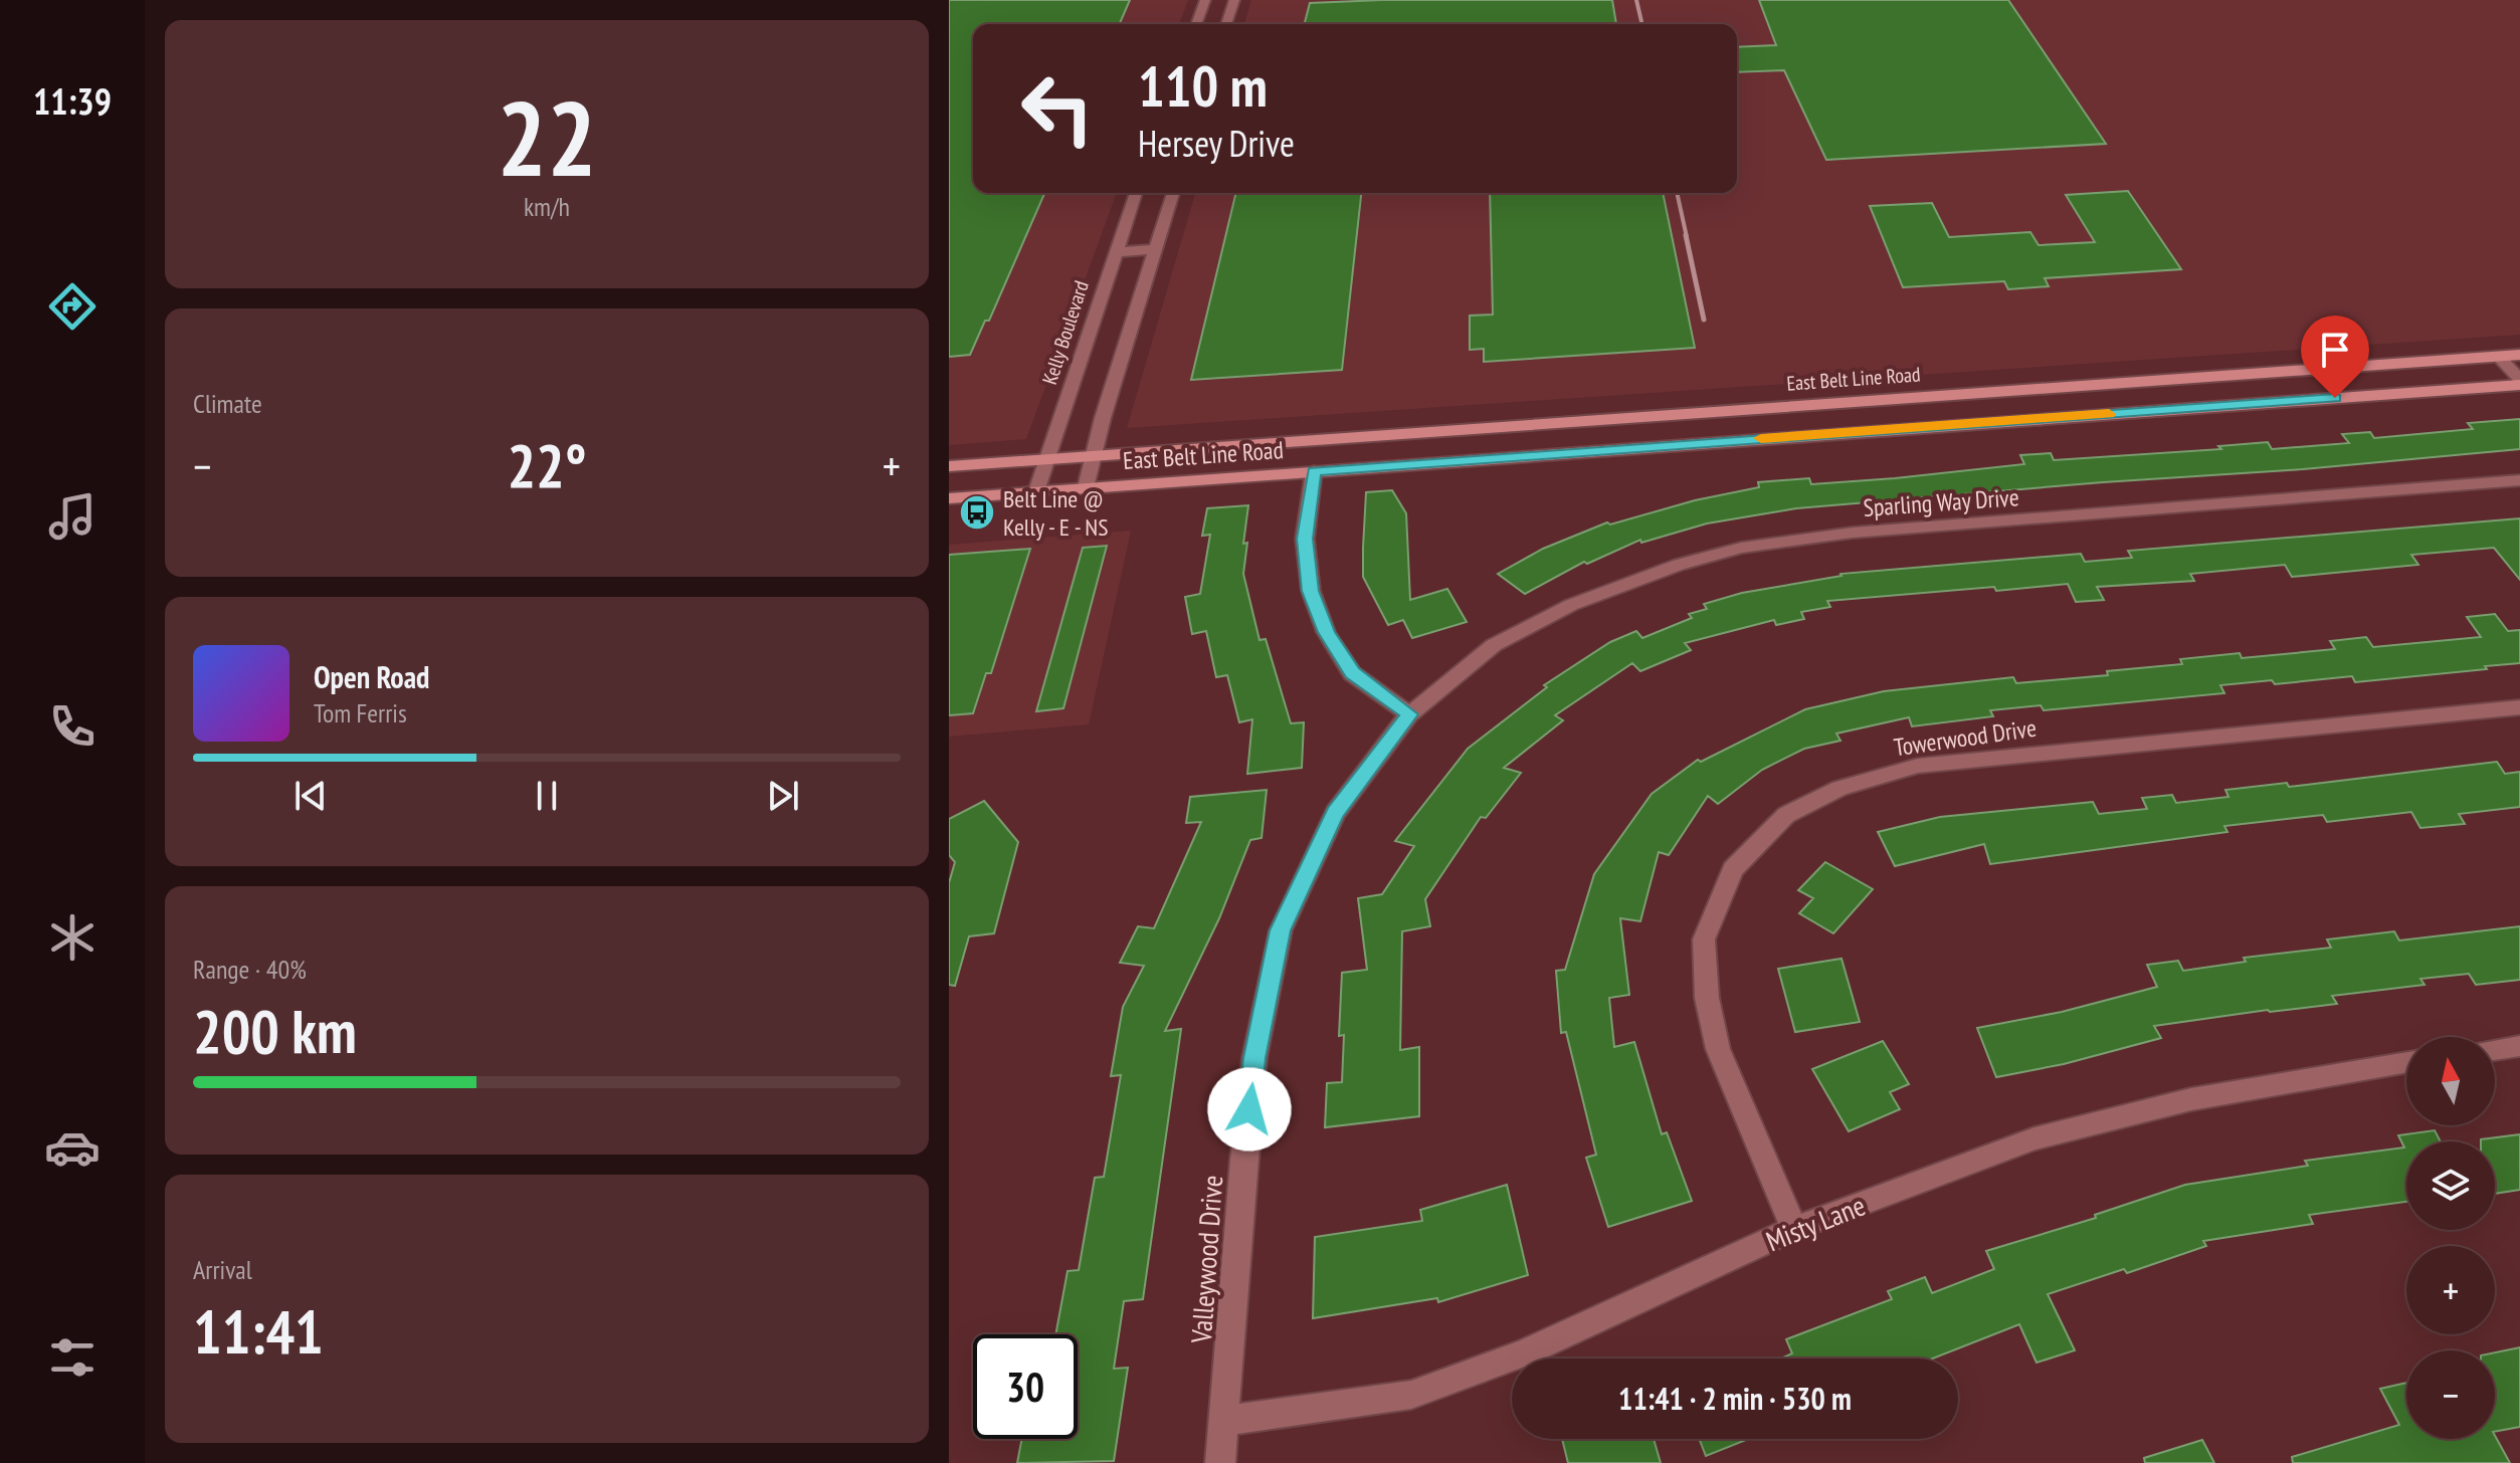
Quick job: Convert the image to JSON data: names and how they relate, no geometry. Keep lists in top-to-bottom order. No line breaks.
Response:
{"streets":{"main road":["East Belt Line Road"],"street":["Kelly Boulevard","Sparling Way Drive","Towerwood Drive","Misty Lane","Valleywood Drive"]},"crossings":[["Kelly Boulevard","East Belt Line Road"],["Sparling Way Drive","Valleywood Drive"],["Towerwood Drive","Misty Lane"],["Misty Lane","Valleywood Drive"]],"places":{"bus stop":["Belt Line @ Kelly - E - NS"]},"north":"top","page":{"tabs":"11:39","tile":[["22","km/h"],"Climate",["Range · 40%","200 km"],["Arrival","11:41"]],"turn":["110 m","Hersey Drive"],"heat":["−","22°","+"],"song":["Open Road","Tom Ferris"],"map_buttons":["+","−"],"limit":"30","trip":"11:41 · 2 min · 530 m"}}
